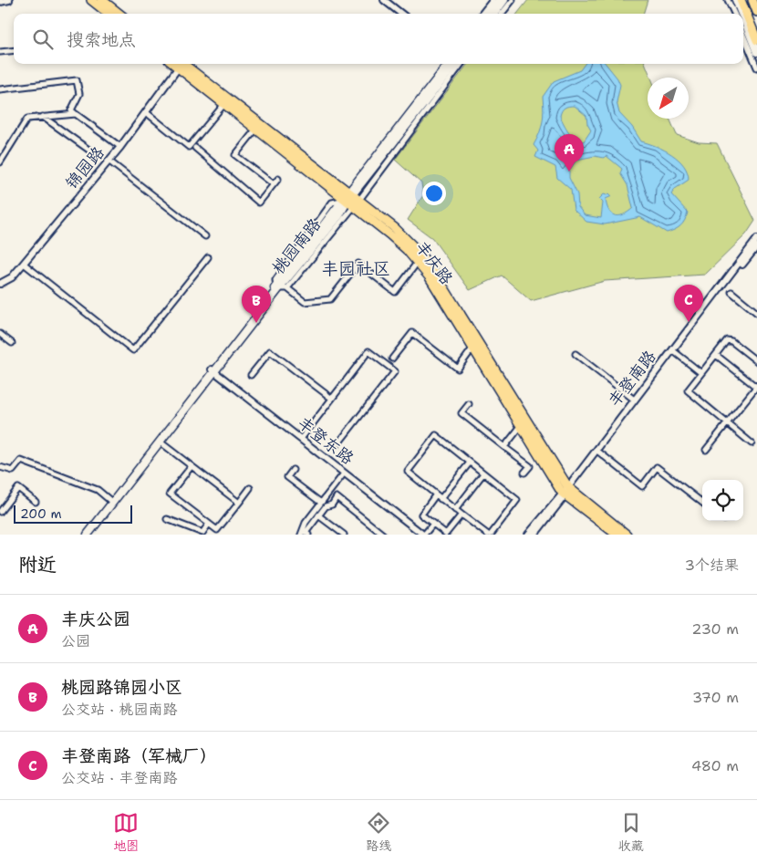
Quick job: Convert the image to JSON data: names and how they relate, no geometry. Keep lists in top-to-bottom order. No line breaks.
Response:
{"streets":{"main road":["桃园南路","丰庆路"],"street":["锦园路","丰登南路","丰登东路"]},"crossings":[["锦园路","丰庆路"],["桃园南路","丰庆路"],["桃园南路","丰登东路"],["丰庆路","丰登南路"]],"districts":["丰园社区"],"scale_bar":"200 m","north":"bottom left","page":{"search":"搜索地点","pins":["A","C","B"],"scale":"200 m","heading":["附近","3个结果"],"list":[{"mark":"A","name":"丰庆公园","note":"公园","value":"230 m"},{"mark":"B","name":"桃园路锦园小区","note":"公交站 · 桃园南路","value":"370 m"},{"mark":"C","name":"丰登南路（军械厂）","note":"公交站 · 丰登南路","value":"480 m"}],"nav":["地图","路线","收藏"]}}
